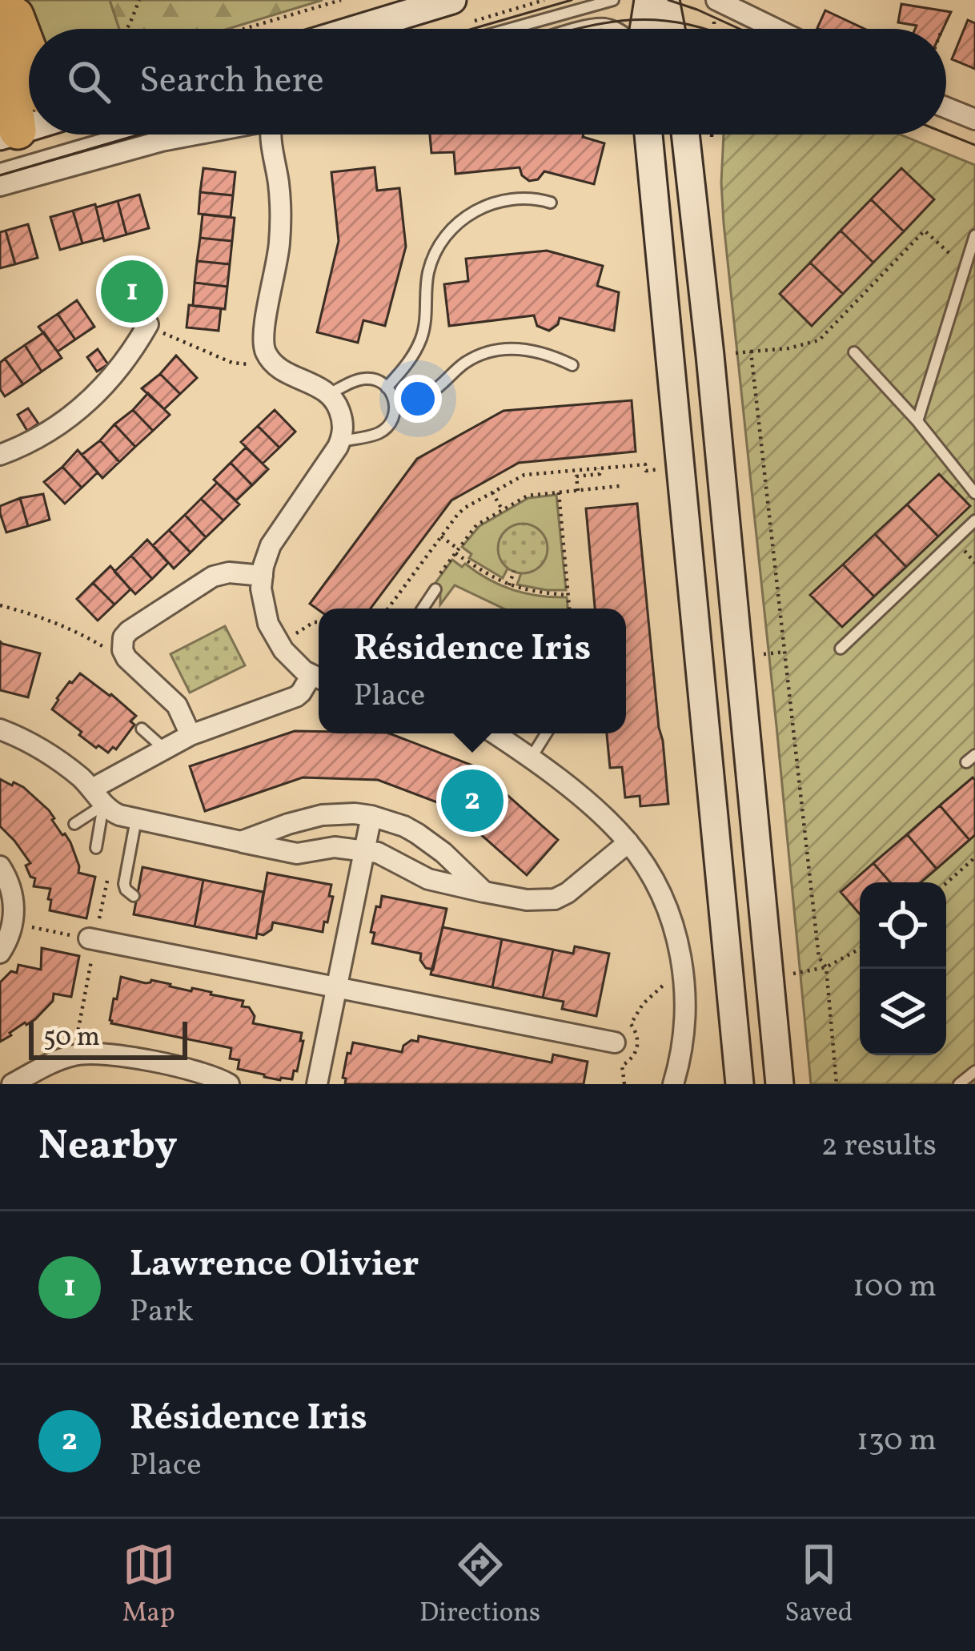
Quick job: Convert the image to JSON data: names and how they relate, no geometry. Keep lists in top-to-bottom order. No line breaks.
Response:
{"scale_bar":"50 m","page":{"search":"Search here","pins":["1","2"],"popup":["Résidence Iris","Place"],"scale":"50 m","heading":["Nearby","2 results"],"list":[{"mark":"1","name":"Lawrence Olivier","note":"Park","value":"100 m"},{"mark":"2","name":"Résidence Iris","note":"Place","value":"130 m"}],"nav":["Map","Directions","Saved"]}}
